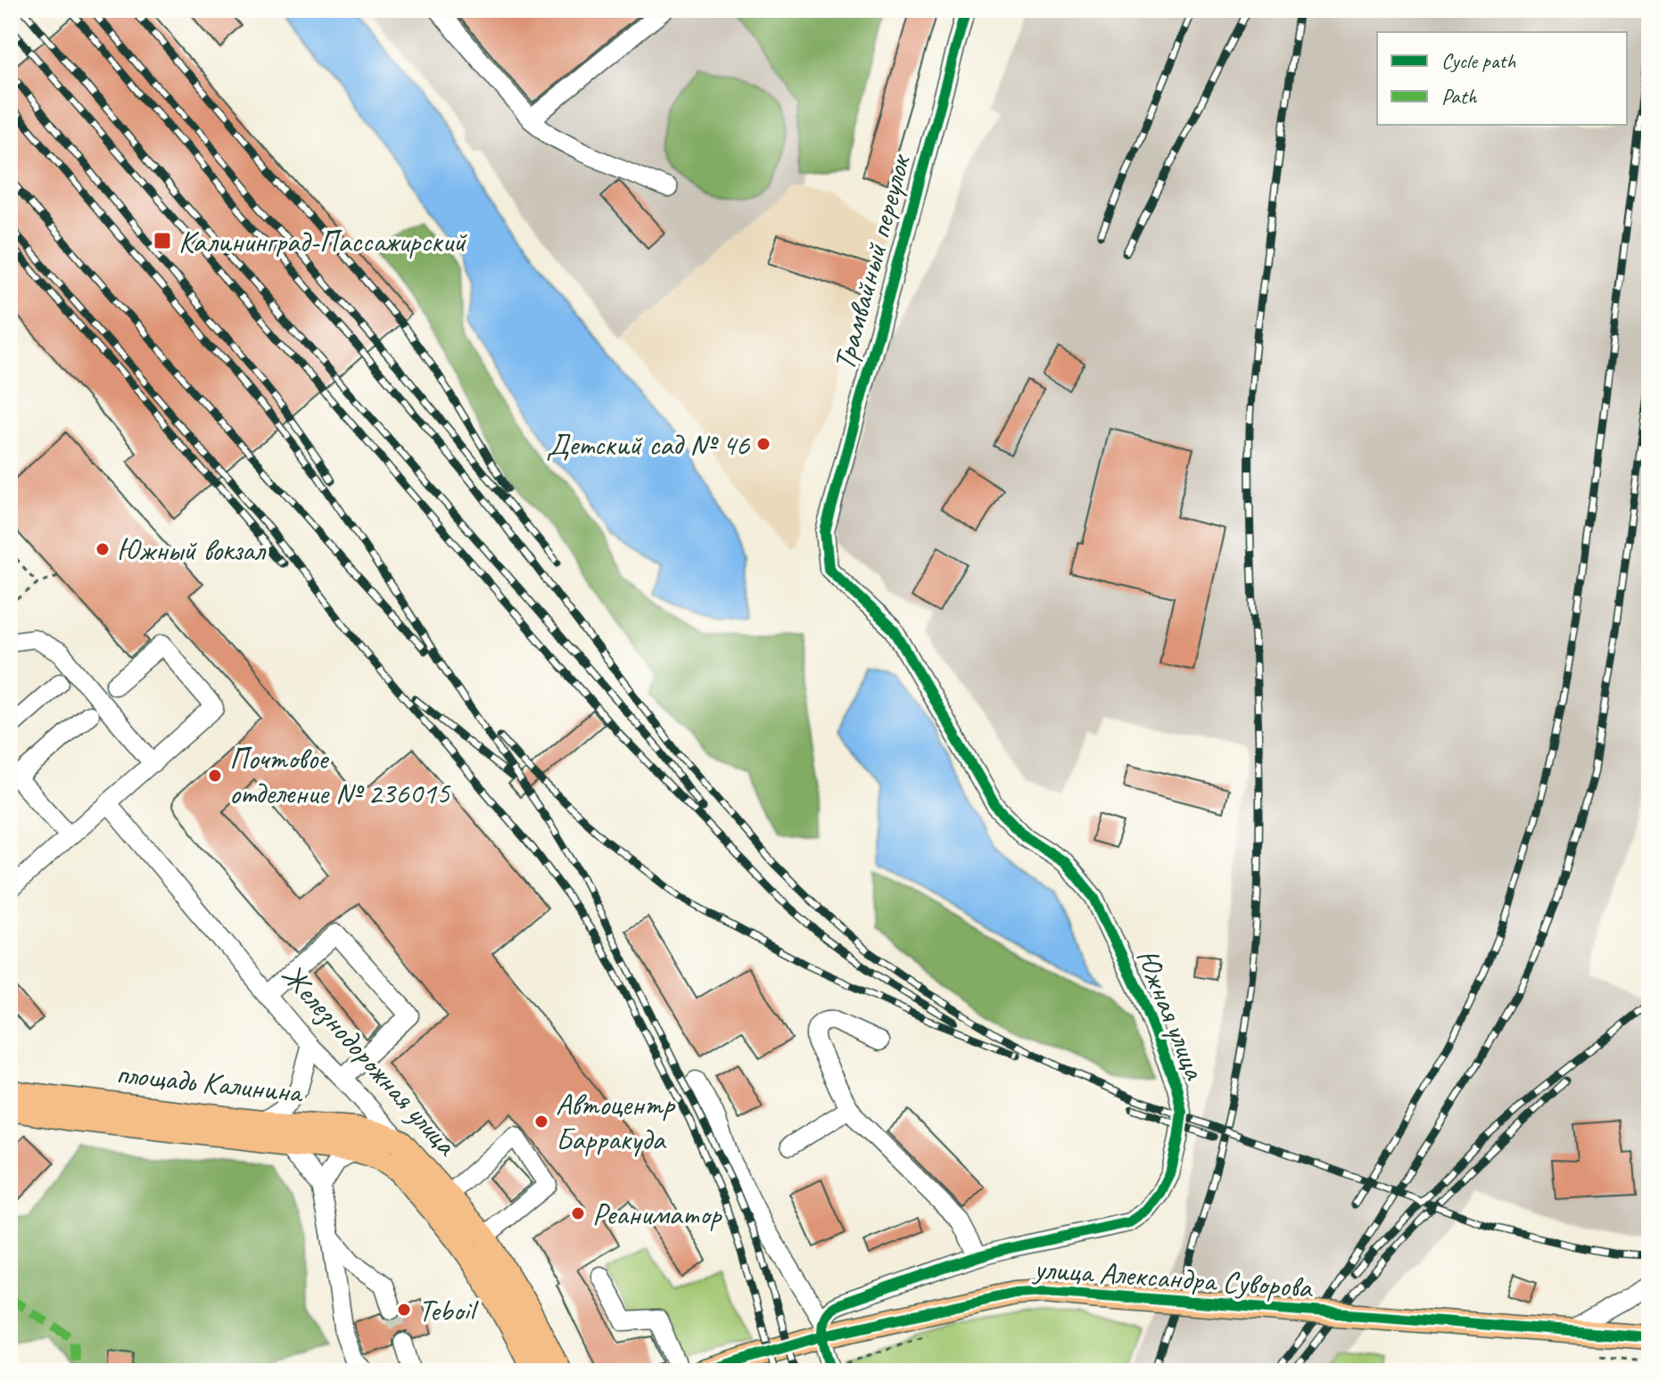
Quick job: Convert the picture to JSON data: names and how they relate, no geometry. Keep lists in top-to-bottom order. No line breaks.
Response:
{"streets":{"main road":["Железнодорожная улица","площадь Калинина","улица Александра Суворова"],"street":["Трамвайный переулок","Южная улица"]},"crossings":[["Трамвайный переулок","Южная улица"],["Южная улица","улица Александра Суворова"],["Железнодорожная улица","площадь Калинина"]],"places":{"transit":["Калининград-Пассажирский"],"other":["Детский сад № 46","Южный вокзал","Почтовое отделение № 236015","Автоцентр Барракуда","Реаниматор","Teboil"]},"legend":["Cycle path","Path"]}
